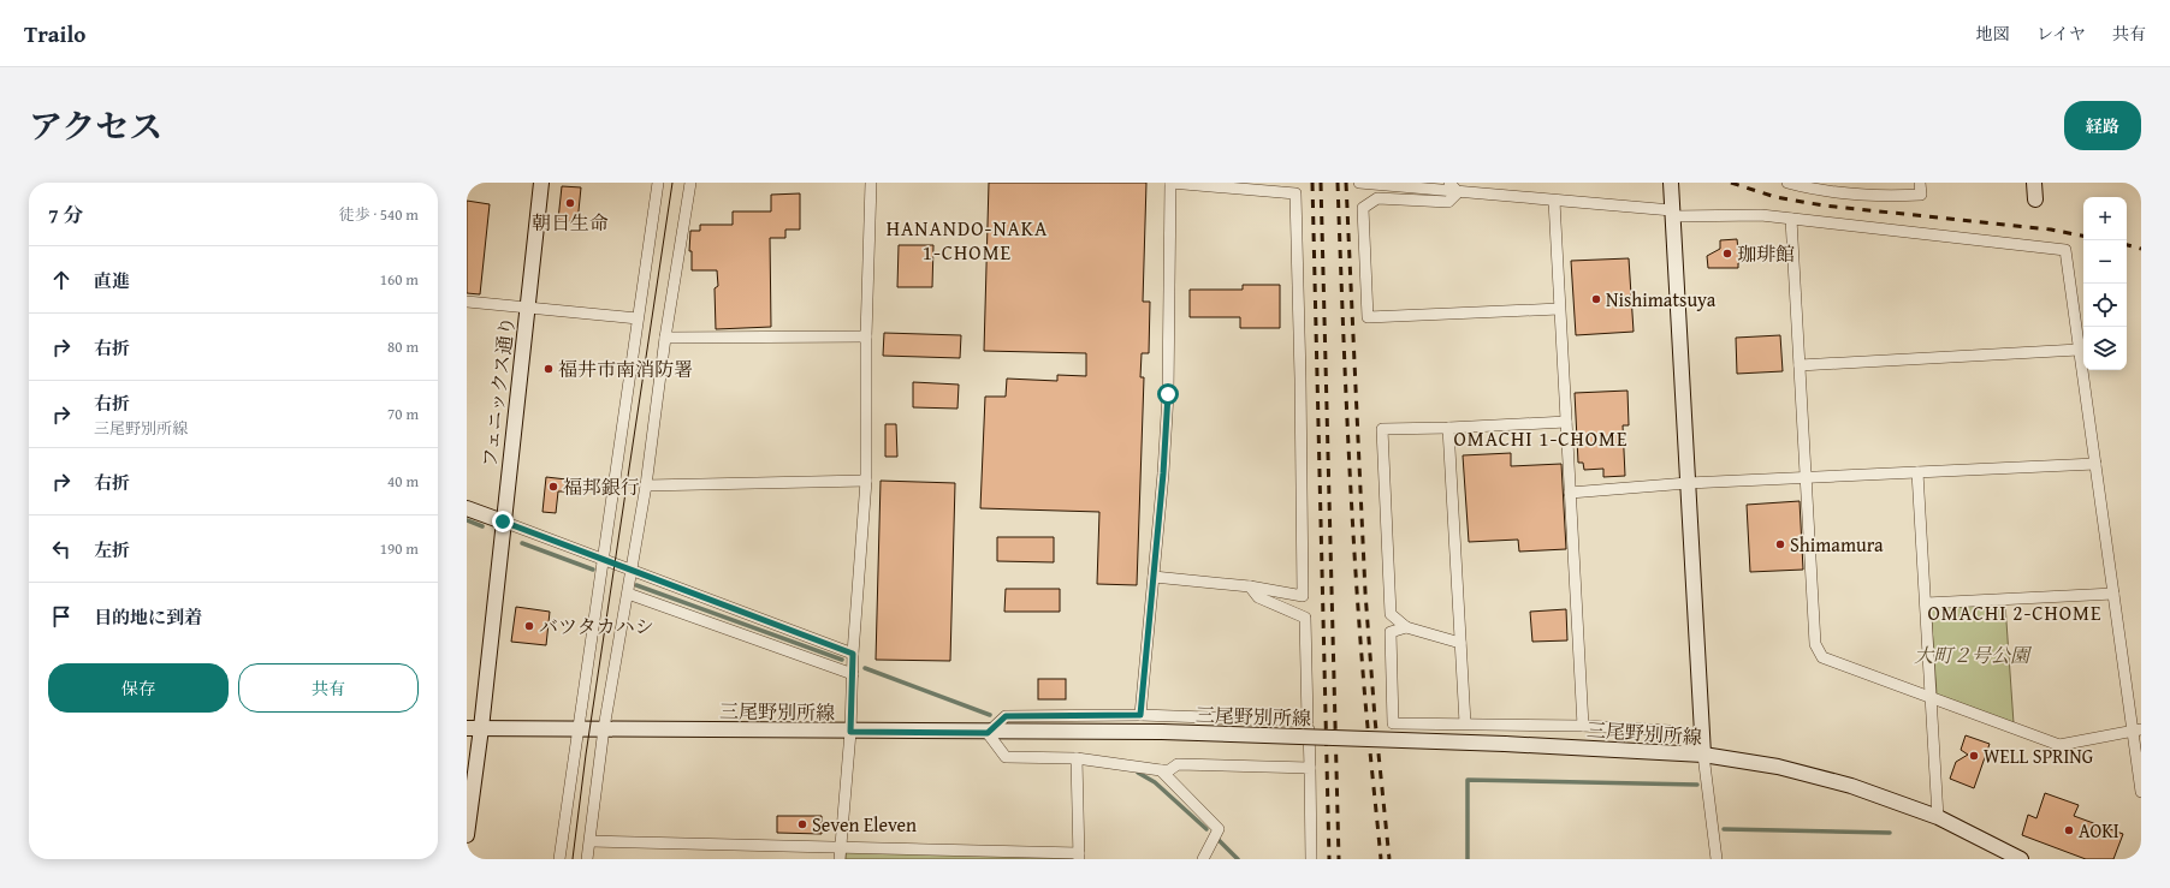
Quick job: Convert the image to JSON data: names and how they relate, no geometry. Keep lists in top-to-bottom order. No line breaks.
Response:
{"streets":{"main road":["フェニックス通り","三尾野別所線"]},"crossings":[["フェニックス通り","三尾野別所線"]],"districts":["HANANDO-NAKA 1-CHOME","OMACHI 1-CHOME","OMACHI 2-CHOME"],"parks":["大町２号公園"],"places":["朝日生命","珈琲館","Nishimatsuya","福井市南消防署","福邦銀行","Shimamura","バツタカハシ","WELL SPRING","Seven Eleven","AOKI"],"page":{"header":"Trailo","nav":["地図","レイヤ","共有"],"title":"アクセス","buttons":["経路",["保存","共有"]],"heading":["7 分","徒歩 · 540 m"],"map_buttons":["+","−"],"list":[["直進","160 m"],["右折","80 m"],["右折","三尾野別所線","70 m"],["右折","40 m"],["左折","190 m"],"目的地に到着"]}}
